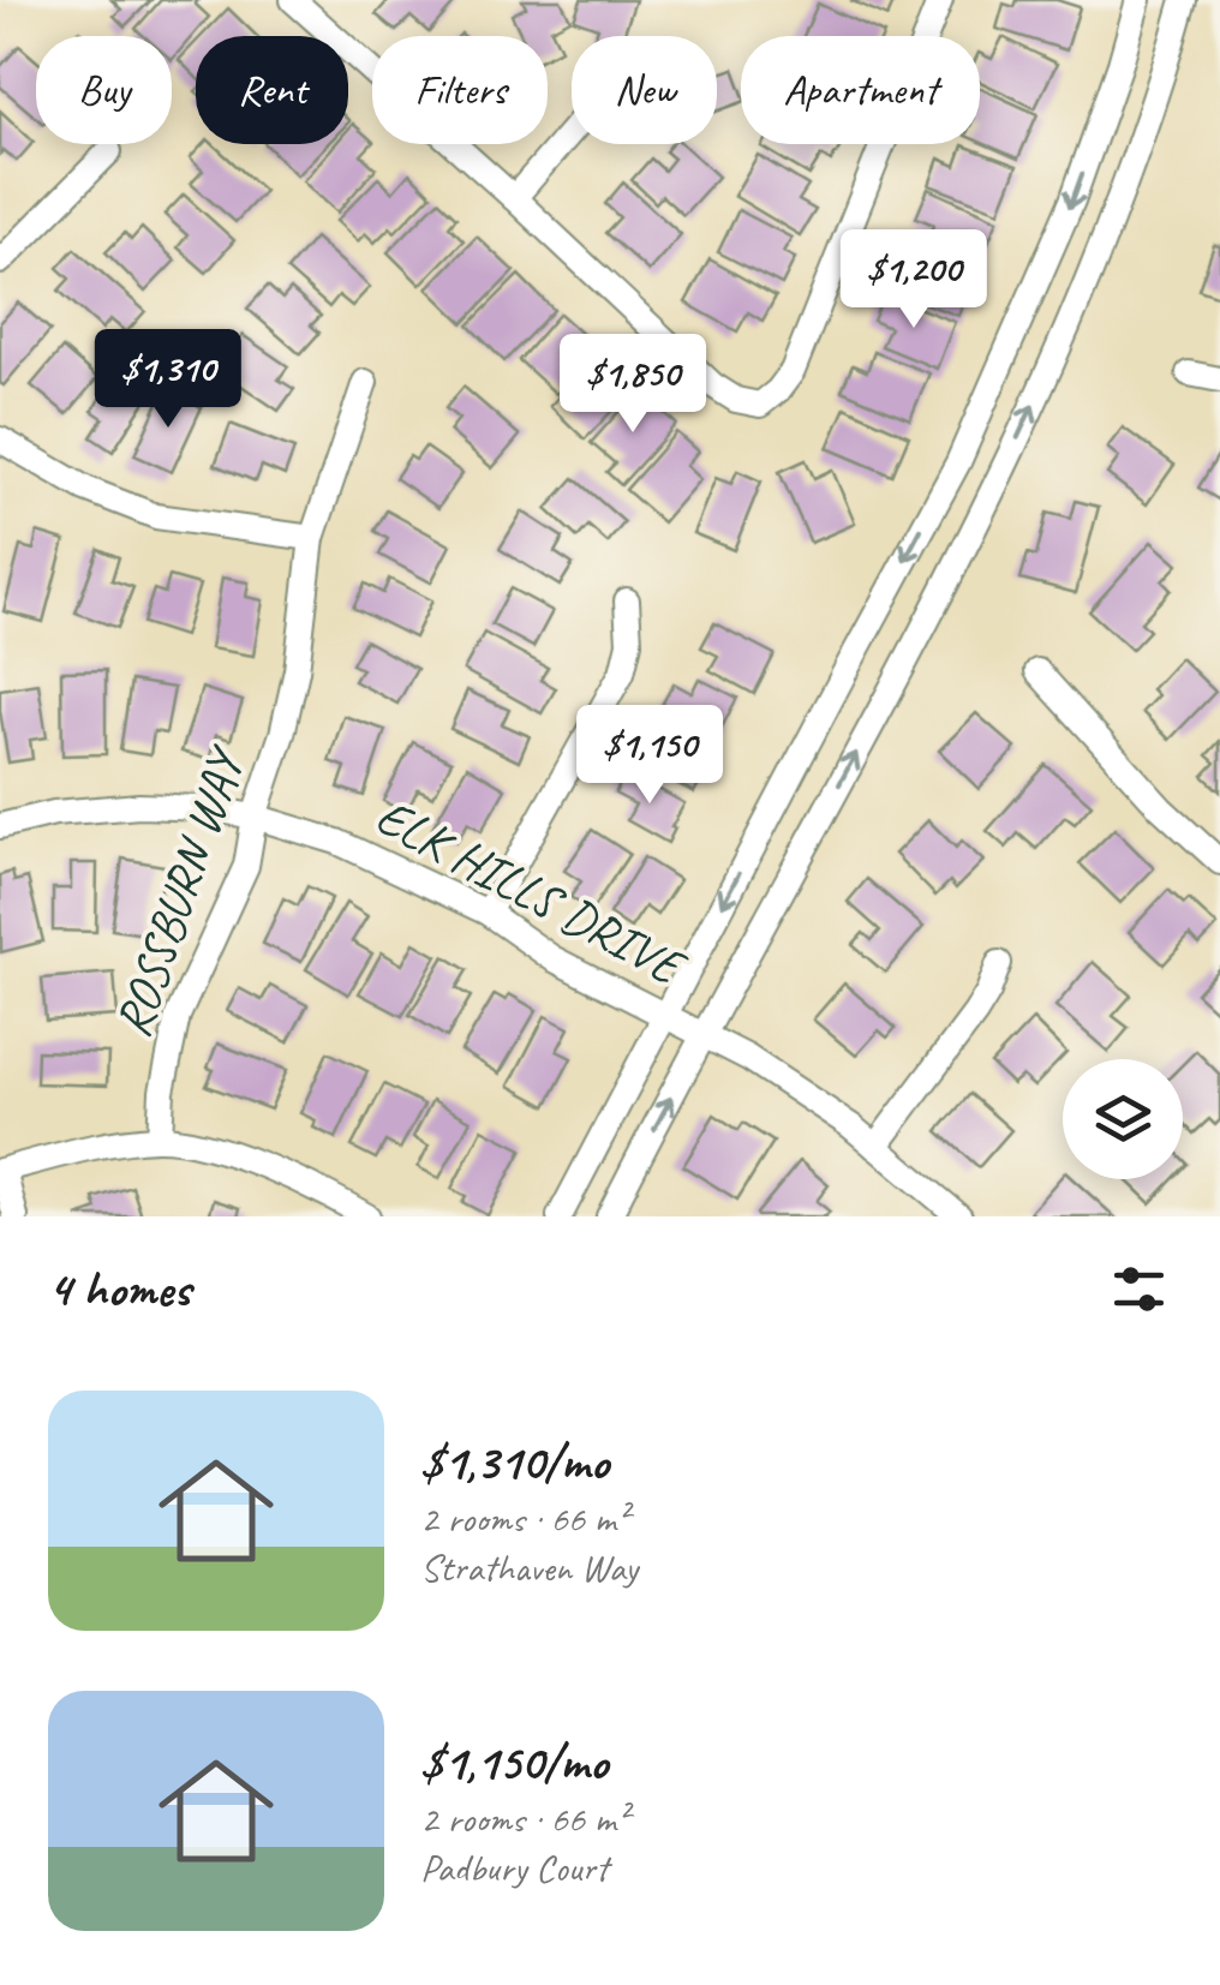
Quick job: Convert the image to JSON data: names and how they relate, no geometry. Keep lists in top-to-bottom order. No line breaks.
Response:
{"streets":{"street":["ELK HILLS DRIVE","ROSSBURN WAY"]},"crossings":[["ELK HILLS DRIVE","ROSSBURN WAY"]],"page":{"chip":["Buy","Rent","Filters","New","Apartment"],"price":["$1,200","$1,310","$1,850","$1,150"],"heading":"4 homes","list":[{"name":"$1,310/mo","note":"2 rooms · 66 m² · Strathaven Way"},{"name":"$1,150/mo","note":"2 rooms · 66 m² · Padbury Court"}]}}
